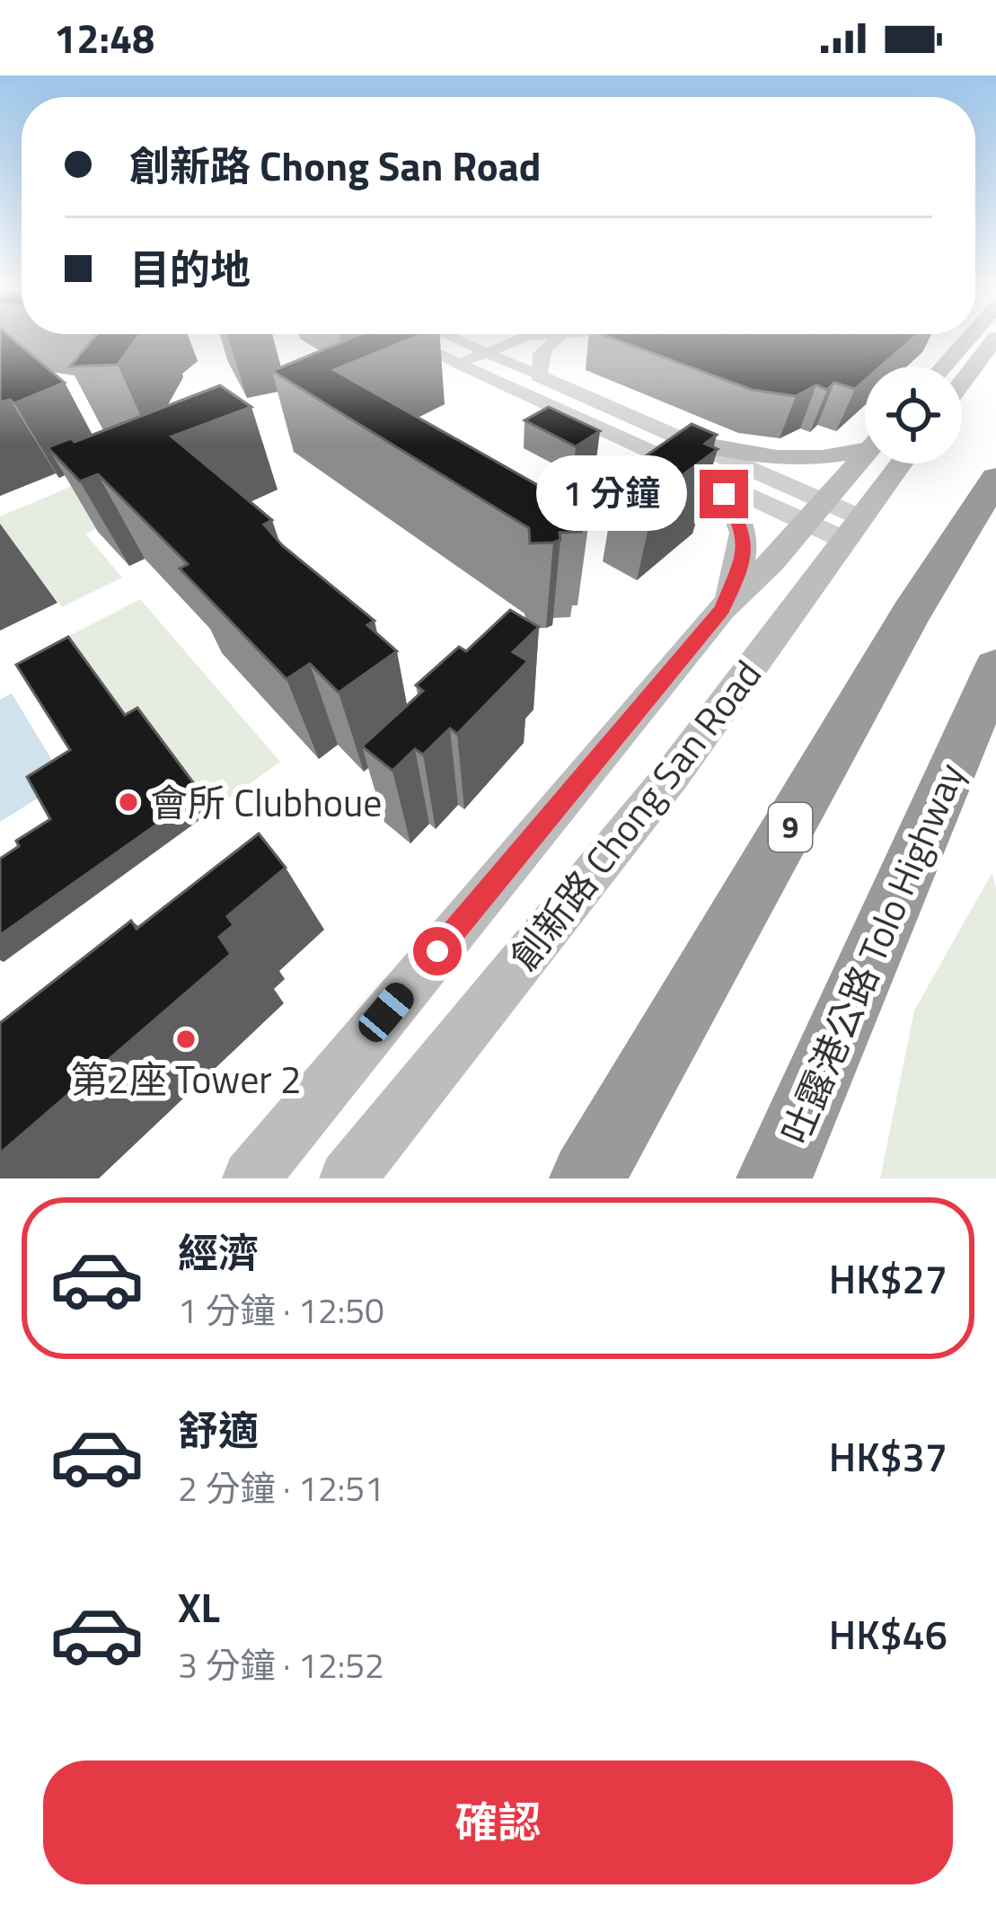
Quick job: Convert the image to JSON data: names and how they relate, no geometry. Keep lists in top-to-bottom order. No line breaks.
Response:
{"streets":{"highway":["9","吐露港公路 Tolo Highway"],"main road":["創新路 Chong San Road"]},"places":["會所 Clubhoue","第2座 Tower 2"],"page":{"status":"12:48","banner":["創新路 Chong San Road","目的地"],"bubble":"1 分鐘","list":[{"name":"經濟","note":"1 分鐘 · 12:50","value":"HK$27"},{"name":"舒適","note":"2 分鐘 · 12:51","value":"HK$37"},{"name":"XL","note":"3 分鐘 · 12:52","value":"HK$46"}],"buttons":"確認"}}
